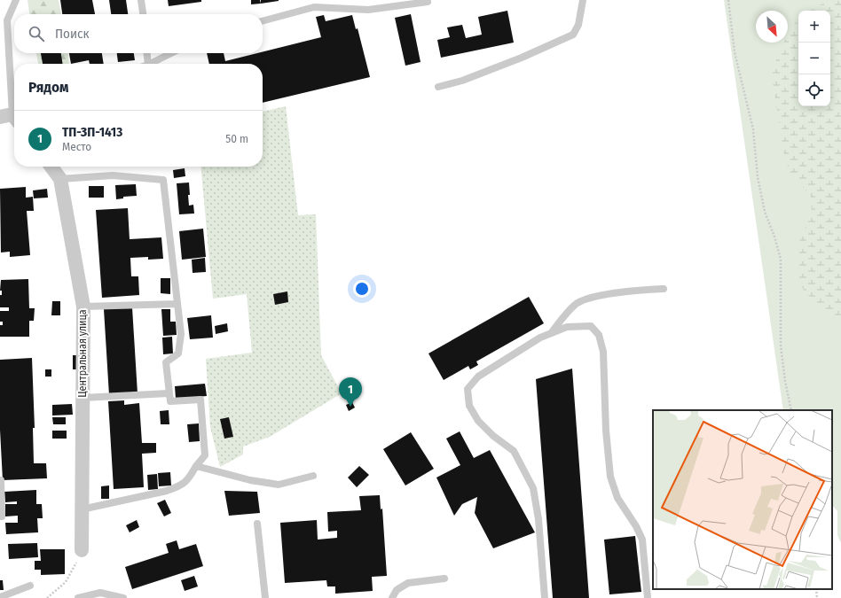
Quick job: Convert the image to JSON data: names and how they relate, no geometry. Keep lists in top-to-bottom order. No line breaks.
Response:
{"streets":{"street":["Центральная улица"]},"north":"bottom right","page":{"map_buttons":["+","−"],"search":"Поиск","heading":"Рядом","list":[{"mark":"1","name":"ТП-ЗП-1413","note":"Место","value":"50 m"}],"pins":"1"}}
